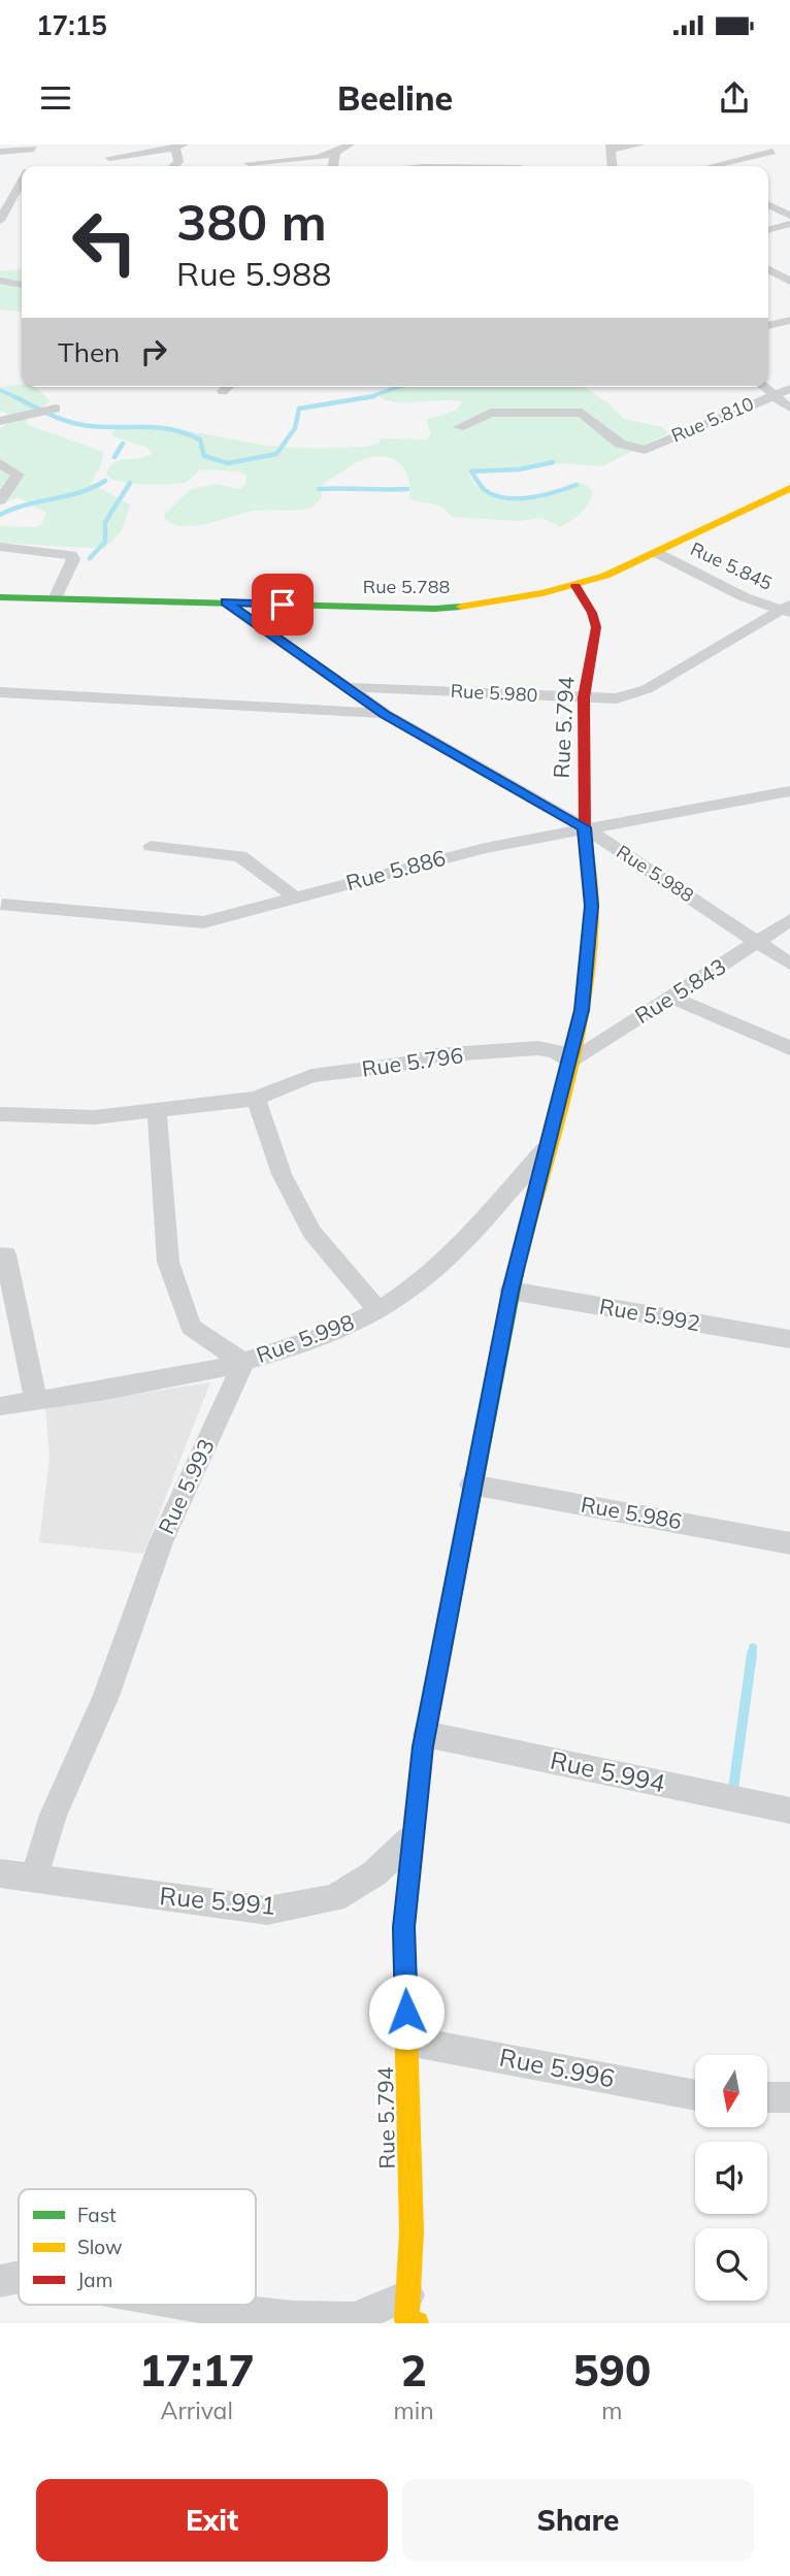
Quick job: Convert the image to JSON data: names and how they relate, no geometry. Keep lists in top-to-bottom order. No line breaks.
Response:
{"streets":{"street":["Rue 5.810","Rue 5.845","Rue 5.788","Rue 5.980","Rue 5.794","Rue 5.886","Rue 5.988","Rue 5.843","Rue 5.796","Rue 5.992","Rue 5.998","Rue 5.993","Rue 5.986","Rue 5.994","Rue 5.991","Rue 5.996"]},"crossings":[["Rue 5.845","Rue 5.788"],["Rue 5.845","Rue 5.980"],["Rue 5.788","Rue 5.794"],["Rue 5.788","Rue 5.988"],["Rue 5.980","Rue 5.794"],["Rue 5.980","Rue 5.988"],["Rue 5.794","Rue 5.886"],["Rue 5.794","Rue 5.988"],["Rue 5.794","Rue 5.843"],["Rue 5.794","Rue 5.796"],["Rue 5.794","Rue 5.992"],["Rue 5.794","Rue 5.998"],["Rue 5.794","Rue 5.986"],["Rue 5.794","Rue 5.994"],["Rue 5.794","Rue 5.991"],["Rue 5.794","Rue 5.996"],["Rue 5.886","Rue 5.988"],["Rue 5.988","Rue 5.843"],["Rue 5.843","Rue 5.796"],["Rue 5.998","Rue 5.993"],["Rue 5.993","Rue 5.991"]],"legend":["Fast","Slow","Jam"],"north":"bottom","page":{"status":"17:15","header":"Beeline","turn":["380 m","Rue 5.988"],"then":"Then","eta":["17:17","Arrival","2","min","590","m"],"buttons":["Exit","Share"]}}
